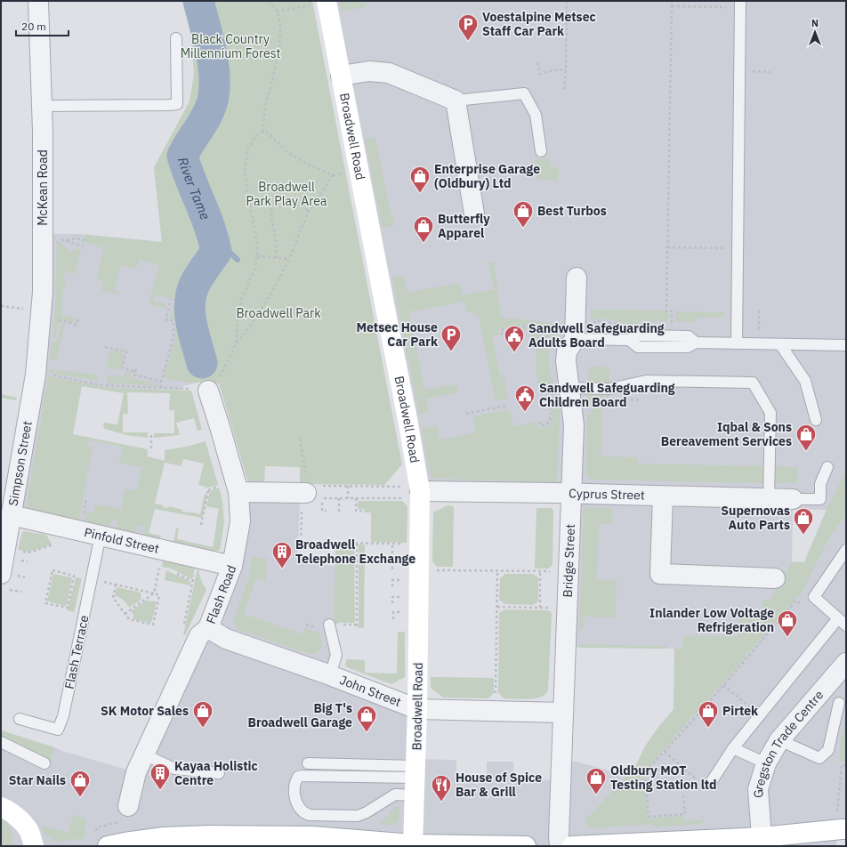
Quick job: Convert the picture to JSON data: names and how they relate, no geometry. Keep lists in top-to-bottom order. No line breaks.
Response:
{"streets":{"street":["Broadwell Road","McKean Road","Simpson Street","Cyprus Street","Pinfold Street","Bridge Street","Flash Road","John Street","Gregston Trade Centre"],"lane":["Flash Terrace"]},"crossings":[["Broadwell Road","Cyprus Street"],["Broadwell Road","John Street"],["McKean Road","Simpson Street"],["Simpson Street","Pinfold Street"],["Cyprus Street","Bridge Street"],["Pinfold Street","Flash Road"],["Pinfold Street","Flash Terrace"],["Bridge Street","John Street"],["Flash Road","John Street"]],"water":["River Tame"],"parks":["Black Country Millennium Forest","Broadwell Park Play Area","Broadwell Park"],"places":{"parking":["Voestalpine Metsec Staff Car Park","Metsec House Car Park"],"shop":["Enterprise Garage (Oldbury) Ltd","Best Turbos","Butterfly Apparel","Iqbal & Sons Bereavement Services","Supernovas Auto Parts","Inlander Low Voltage Refrigeration","SK Motor Sales","Pirtek","Big T's Broadwell Garage","Oldbury MOT Testing Station ltd","Star Nails"],"public building":["Sandwell Safeguarding Adults Board","Sandwell Safeguarding Children Board"],"building":["Broadwell Telephone Exchange","Kayaa Holistic Centre"],"restaurant":["House of Spice Bar & Grill"]},"scale_bar":"20 m","north":"top"}
